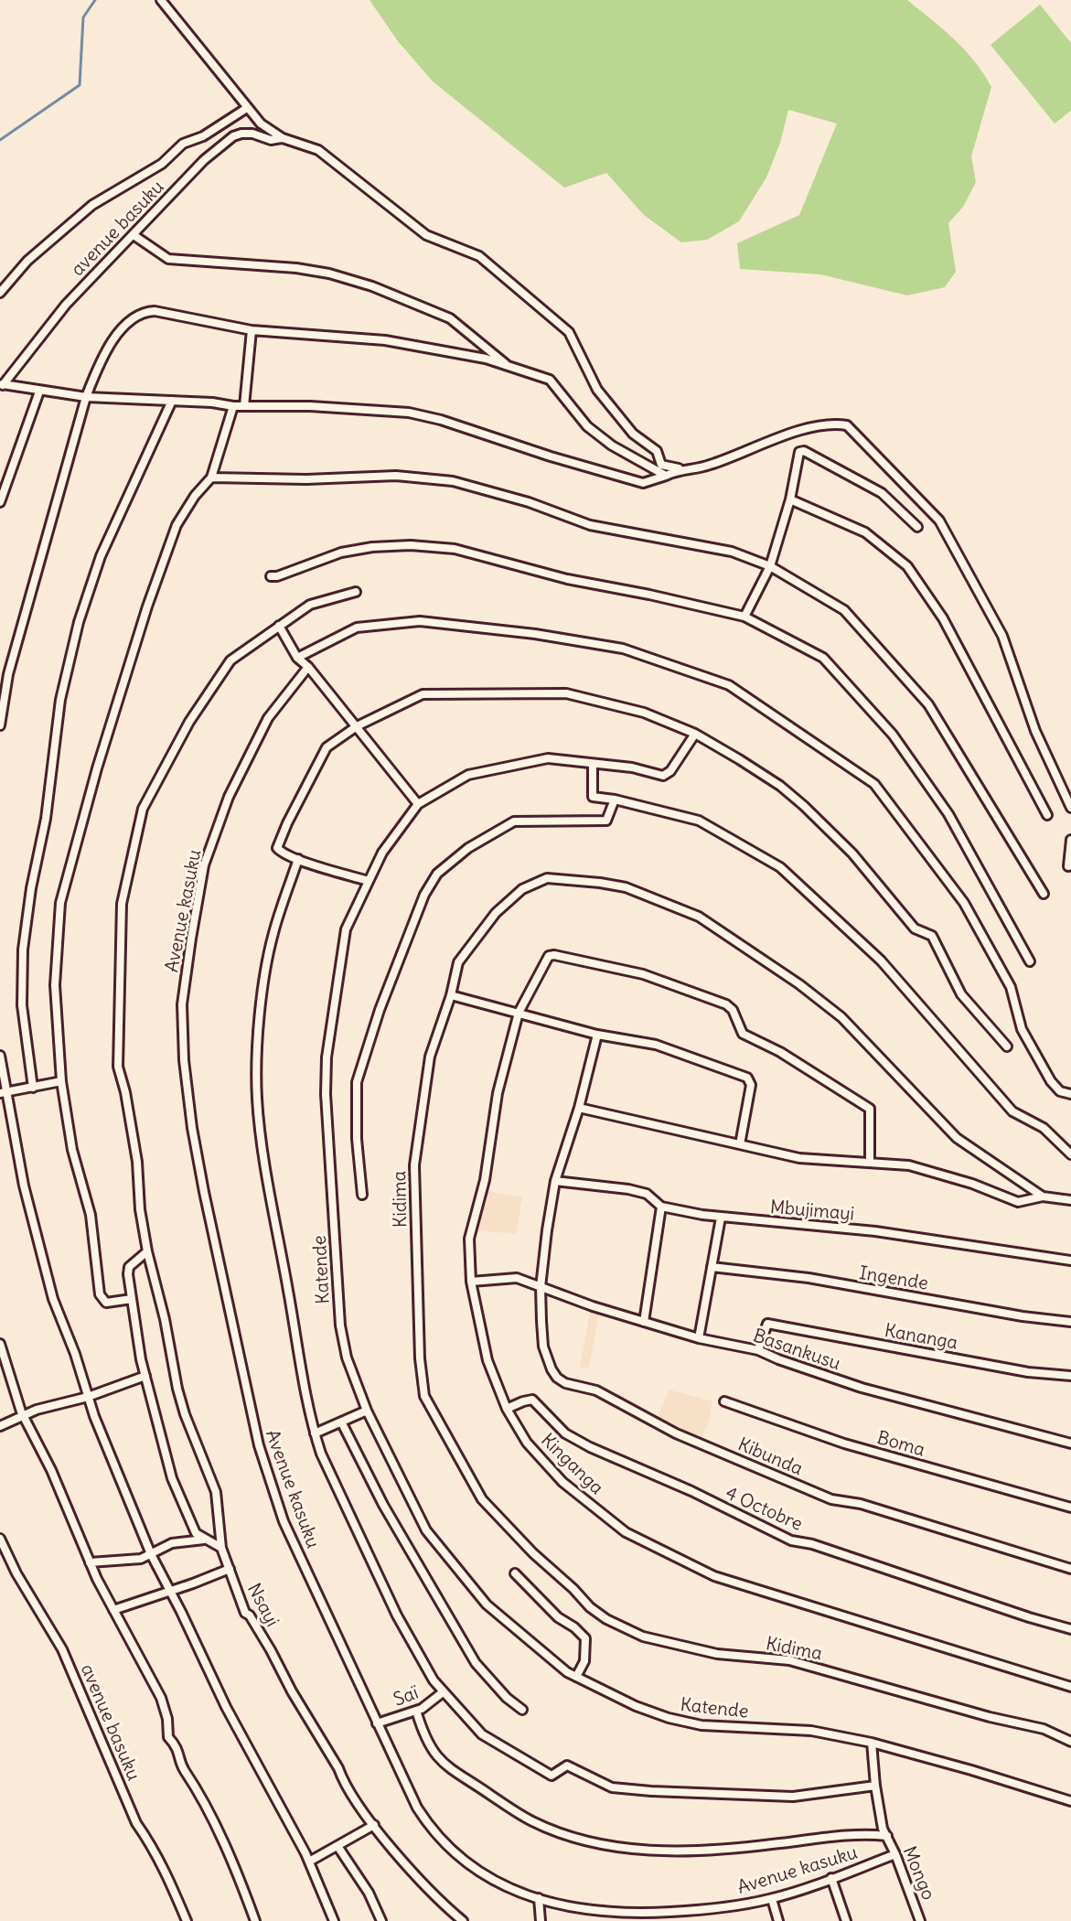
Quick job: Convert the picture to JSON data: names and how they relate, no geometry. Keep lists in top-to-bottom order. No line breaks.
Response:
{"streets":{"street":["avenue basuku","Avenue kasuku","Kidima","Mbujimayi","Katende","Ingende","Kananga","Basankusu","Boma","Kibunda","Kinganga","4 Octobre","Nsayi","Saï","Mongo"]},"crossings":[["Avenue kasuku","Saï"],["Avenue kasuku","Mongo"],["Mbujimayi","Kibunda"],["Kananga","Basankusu"],["Basankusu","Kibunda"],["Basankusu","Kinganga"],["Kinganga","4 Octobre"]]}
